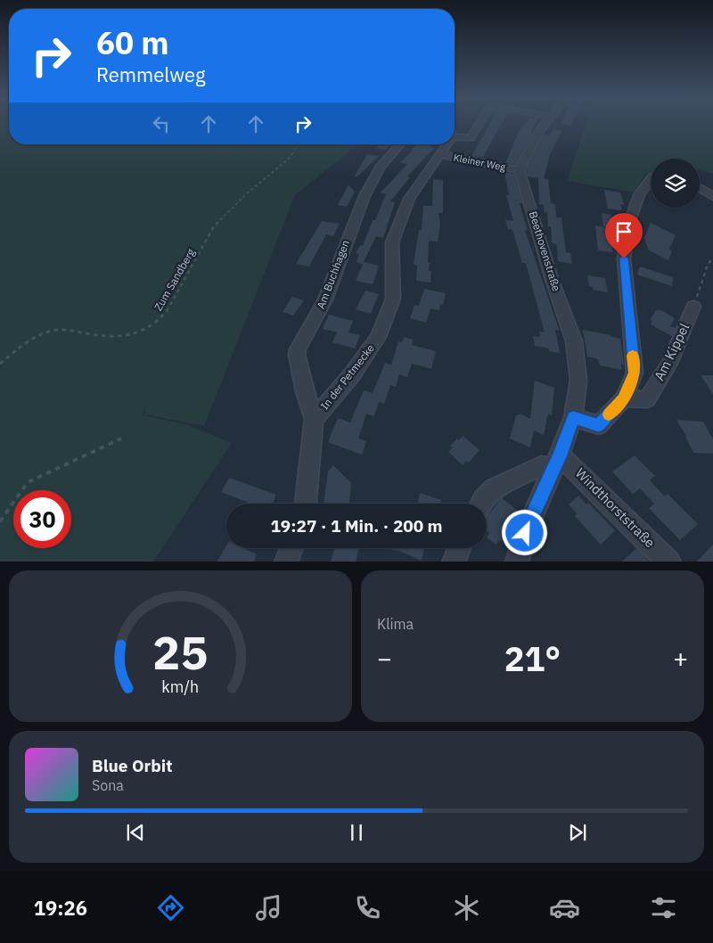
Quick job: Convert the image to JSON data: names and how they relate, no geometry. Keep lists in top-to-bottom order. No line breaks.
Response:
{"streets":{"street":["Kleiner Weg","Beethovenstraße","Am Buchhagen","Am Kippel","In der Petmecke","Windthorststraße"],"path":["Zum Sandberg"]},"crossings":[["Kleiner Weg","Beethovenstraße"],["Kleiner Weg","In der Petmecke"],["Beethovenstraße","Windthorststraße"],["Am Buchhagen","In der Petmecke"]],"page":{"turn":["60 m","Remmelweg"],"limit":"30","trip":"19:27 · 1 Min. · 200 m","tile":"Klima","heat":["−","21°","+"],"song":["Blue Orbit","Sona"],"tabs":"19:26","gauge":["25","km/h"]}}
